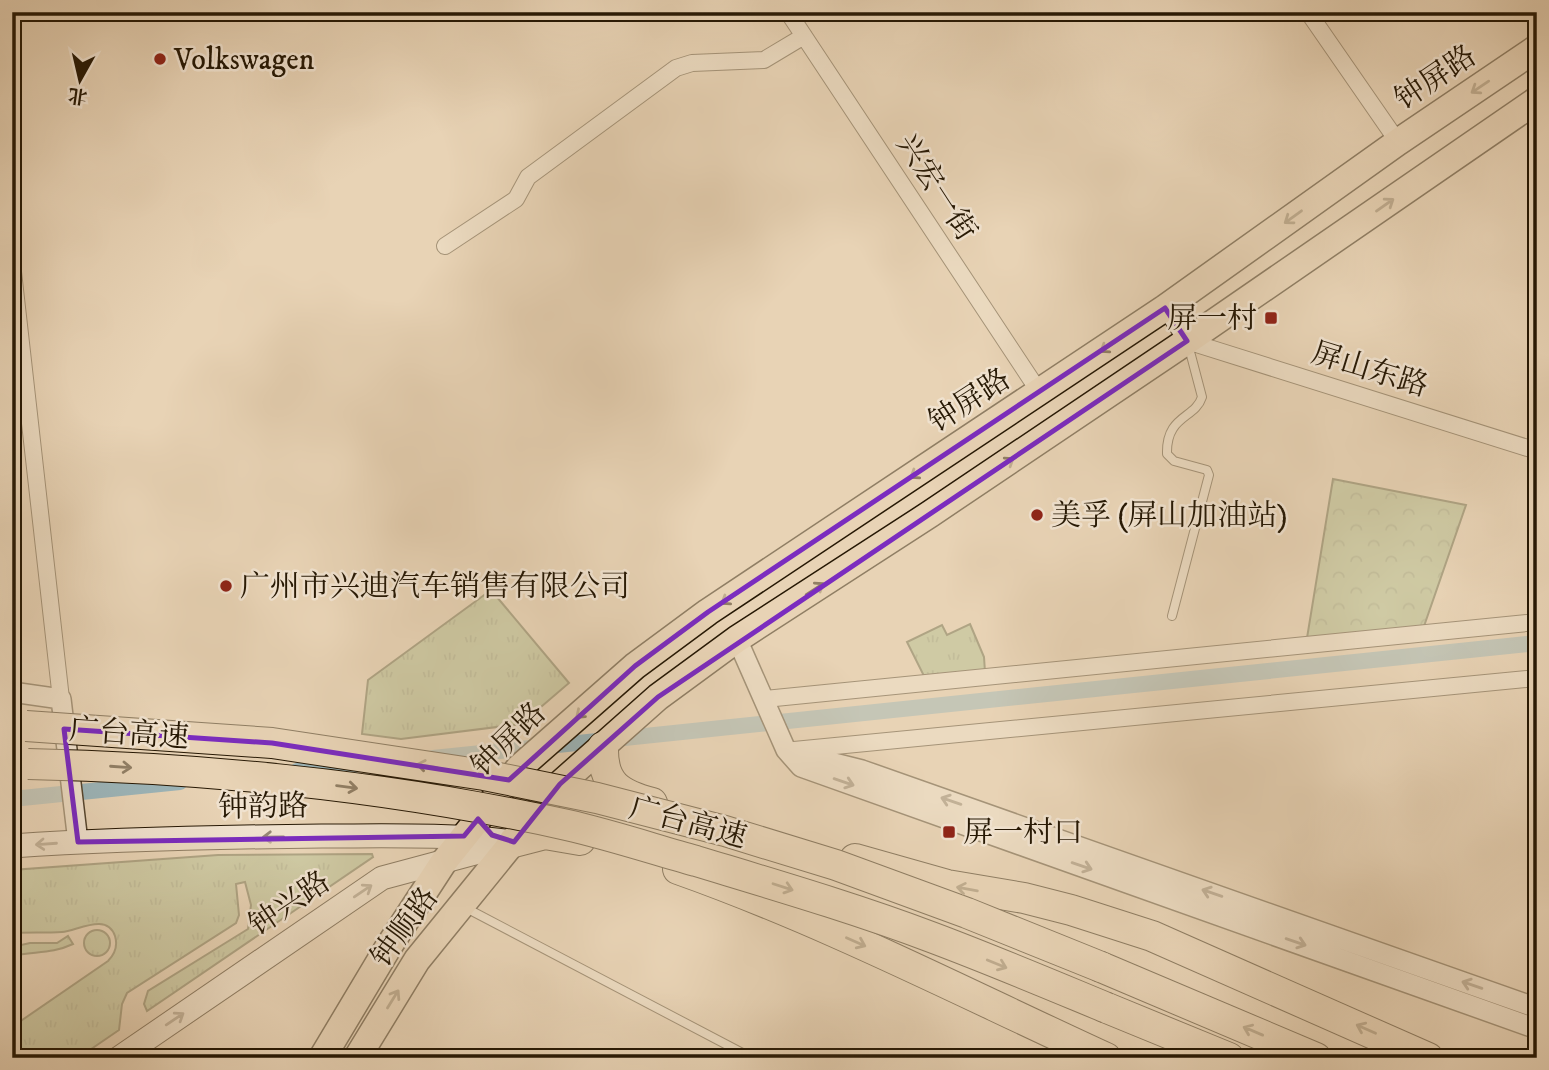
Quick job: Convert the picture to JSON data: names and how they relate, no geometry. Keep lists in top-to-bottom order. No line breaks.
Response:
{"streets":{"highway":["钟屏路","广台高速","钟顺路"],"main road":["钟韵路","钟兴路"],"street":["兴宏一街","屏山东路"]},"crossings":[["钟屏路","兴宏一街"],["钟屏路","钟韵路"],["钟屏路","钟顺路"],["钟韵路","钟兴路"],["钟韵路","钟顺路"],["钟兴路","钟顺路"]],"one_way":["钟韵路","钟兴路"],"places":{"other":["Volkswagen","美孚 (屏山加油站)","广州市兴迪汽车销售有限公司"],"transit":["屏一村","屏一村口"]},"north":"bottom"}
